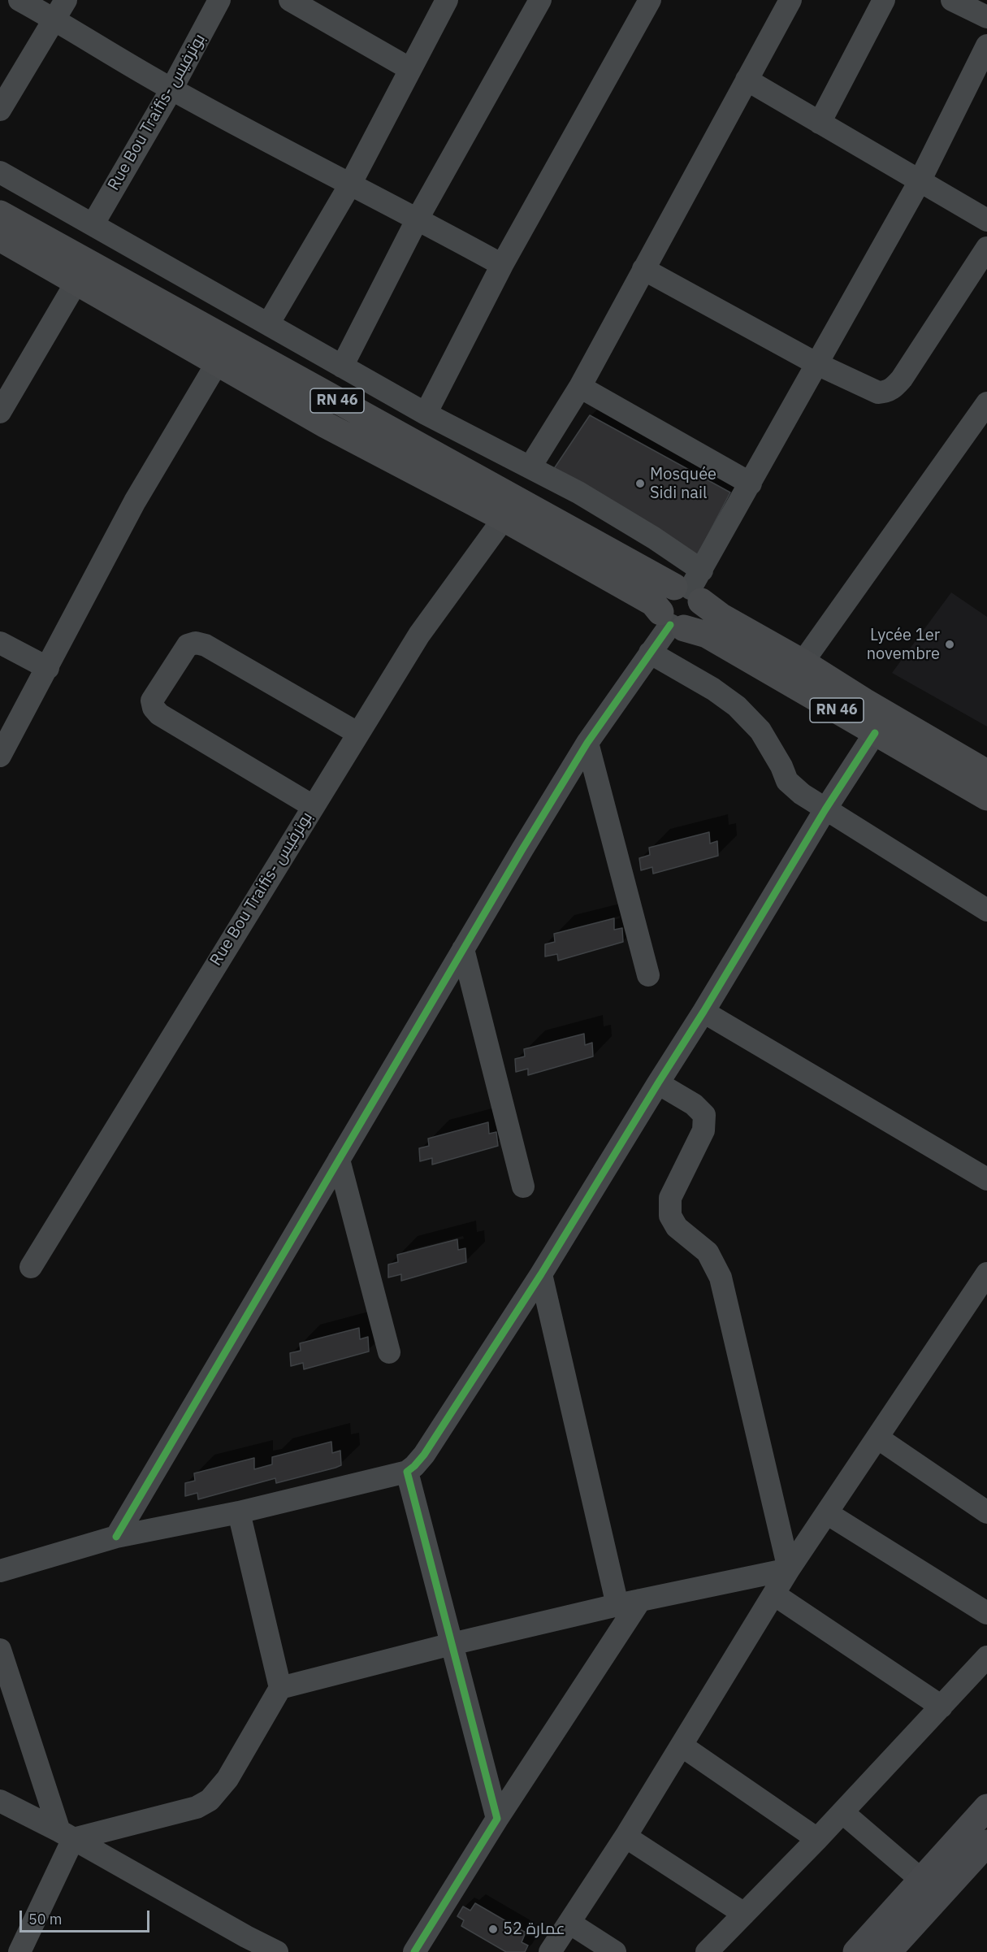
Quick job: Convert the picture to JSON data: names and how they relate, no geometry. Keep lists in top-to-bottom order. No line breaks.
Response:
{"streets":{"highway":["RN 46"],"street":["Rue Bou Traifis- بوترفيس"]},"crossings":[["Rue Bou Traifis- بوترفيس","RN 46"]],"places":["Mosquée Sidi nail","Lycée 1er novembre","عمارة 52"],"scale_bar":"50 m"}
